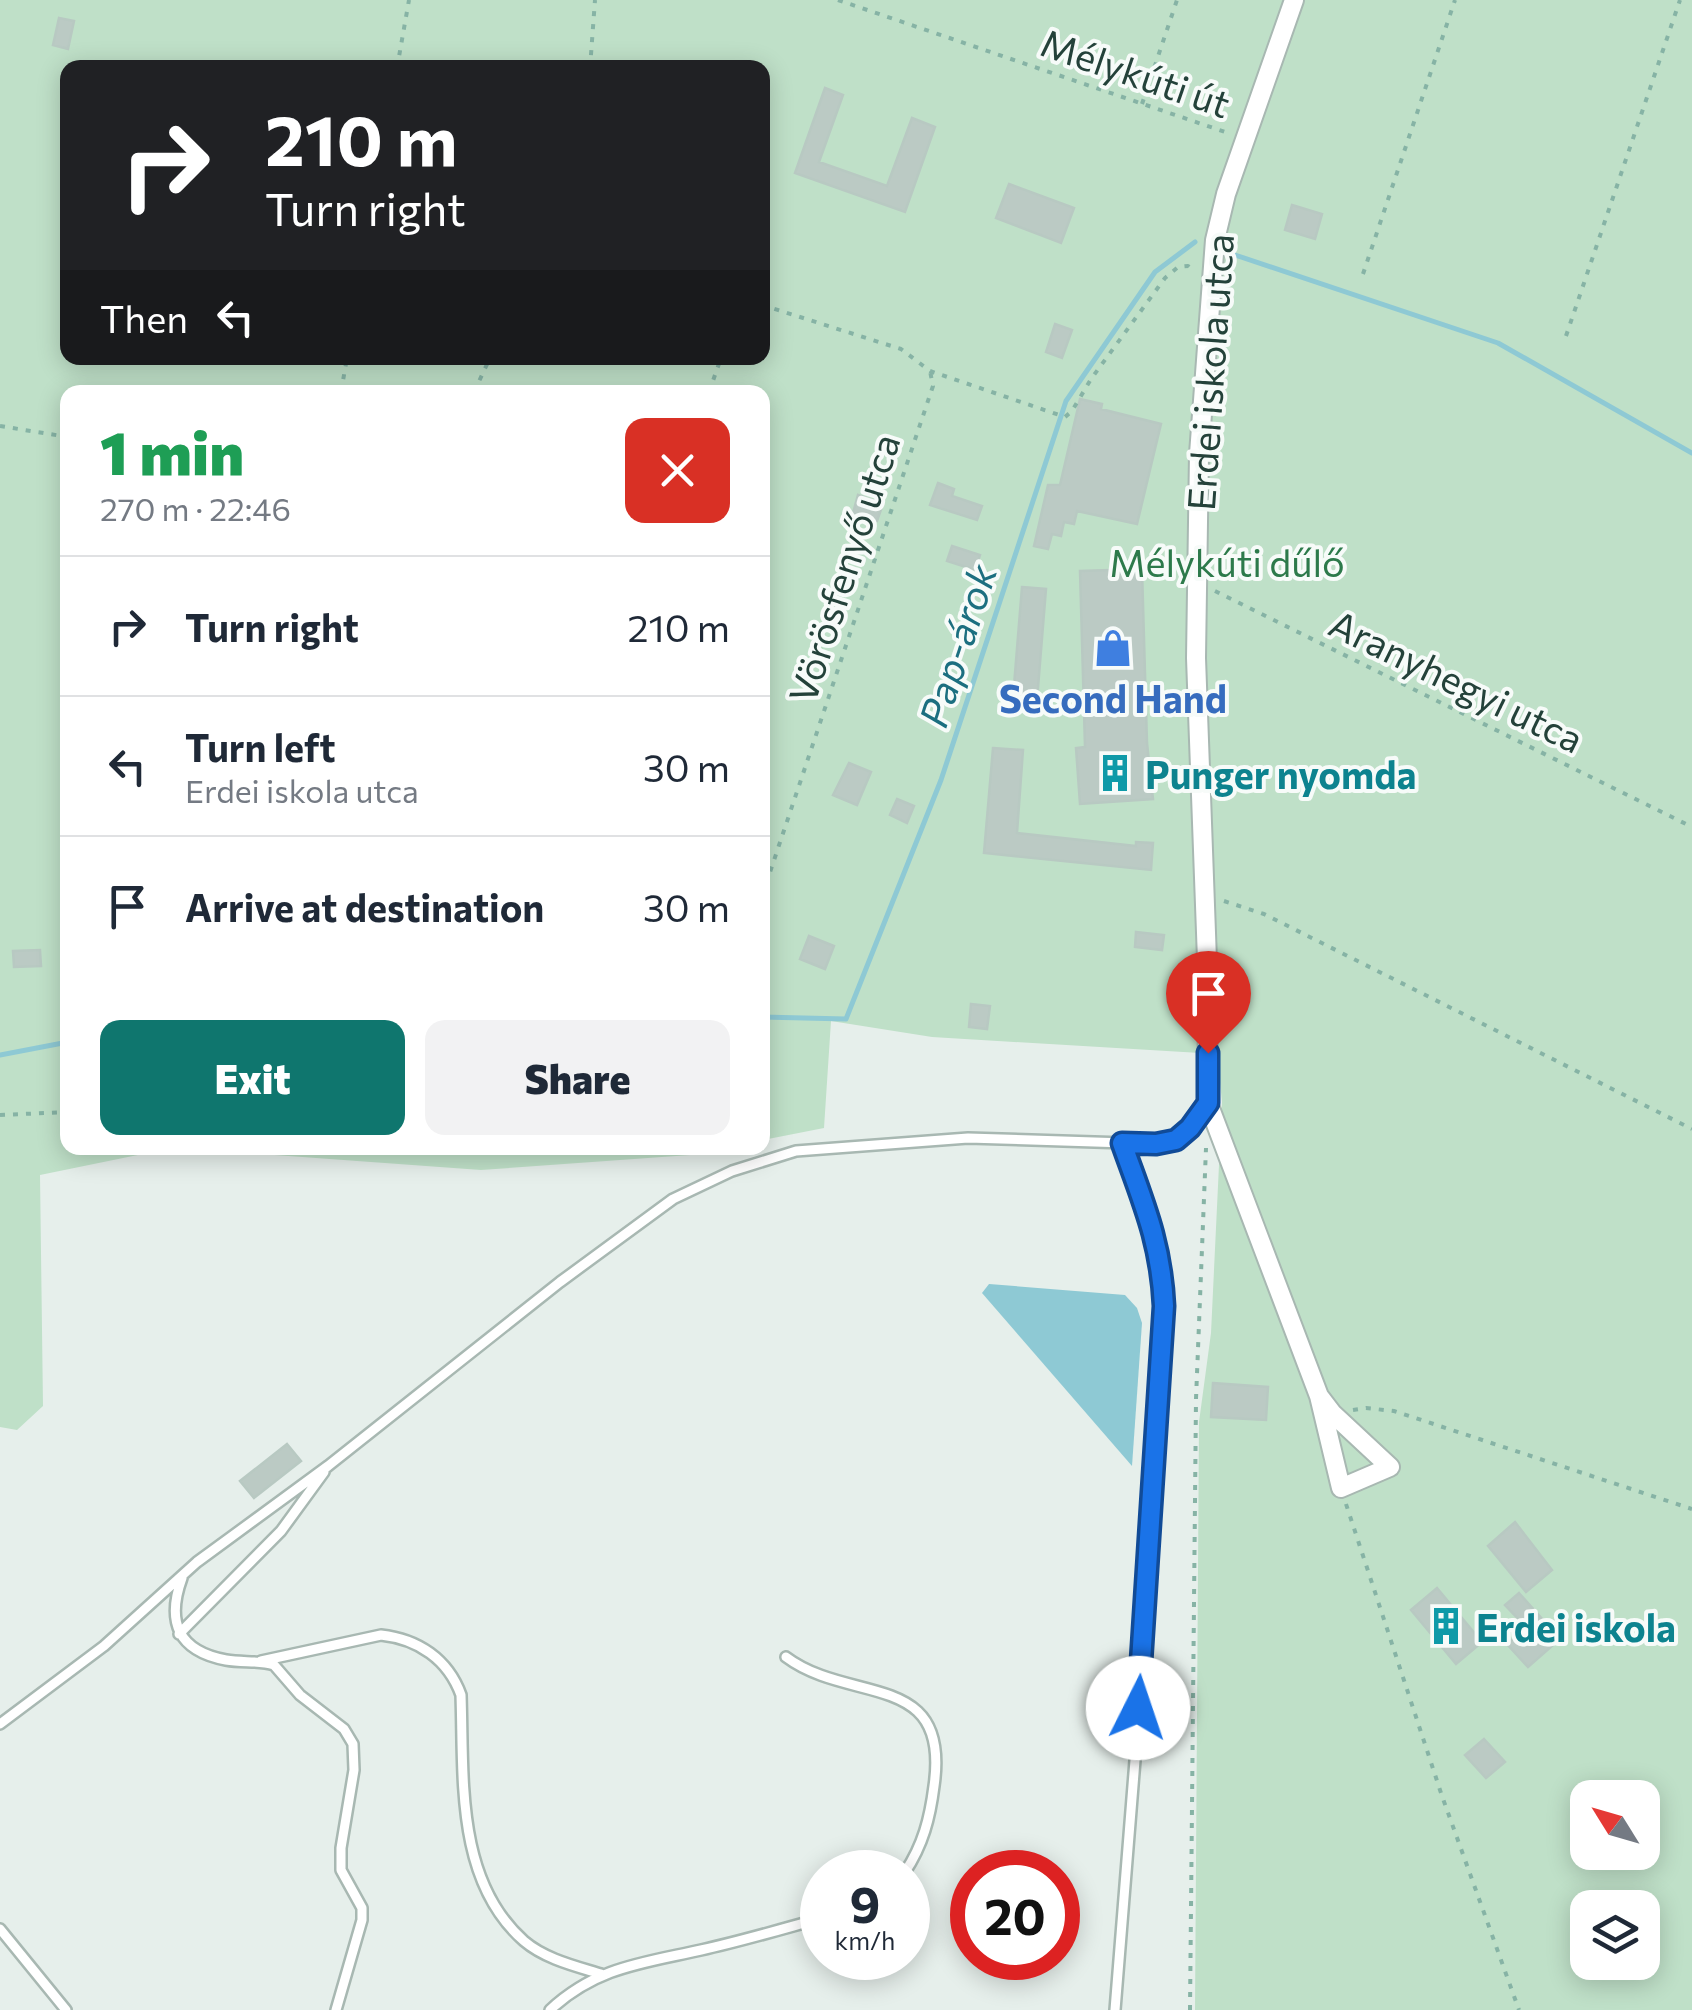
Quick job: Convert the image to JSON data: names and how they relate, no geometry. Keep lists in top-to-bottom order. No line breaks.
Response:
{"streets":{"street":["Erdei iskola utca"],"path":["Mélykúti út","Vörösfenyő utca","Aranyhegyi utca"]},"crossings":[["Mélykúti út","Erdei iskola utca"],["Erdei iskola utca","Aranyhegyi utca"]],"water":["Pap-árok"],"parks":["Mélykúti dűlő"],"places":{"shop":["Second Hand"],"building":["Punger nyomda","Erdei iskola"]},"north":"top left","page":{"turn":["210 m","Turn right"],"then":"Then","heading":["1 min","270 m · 22:46"],"list":[{"name":"Turn right","value":"210 m"},{"name":"Turn left","note":"Erdei iskola utca","value":"30 m"},{"name":"Arrive at destination","value":"30 m"}],"buttons":["Exit","Share"],"speed":"9 km/h","limit":"20"}}
